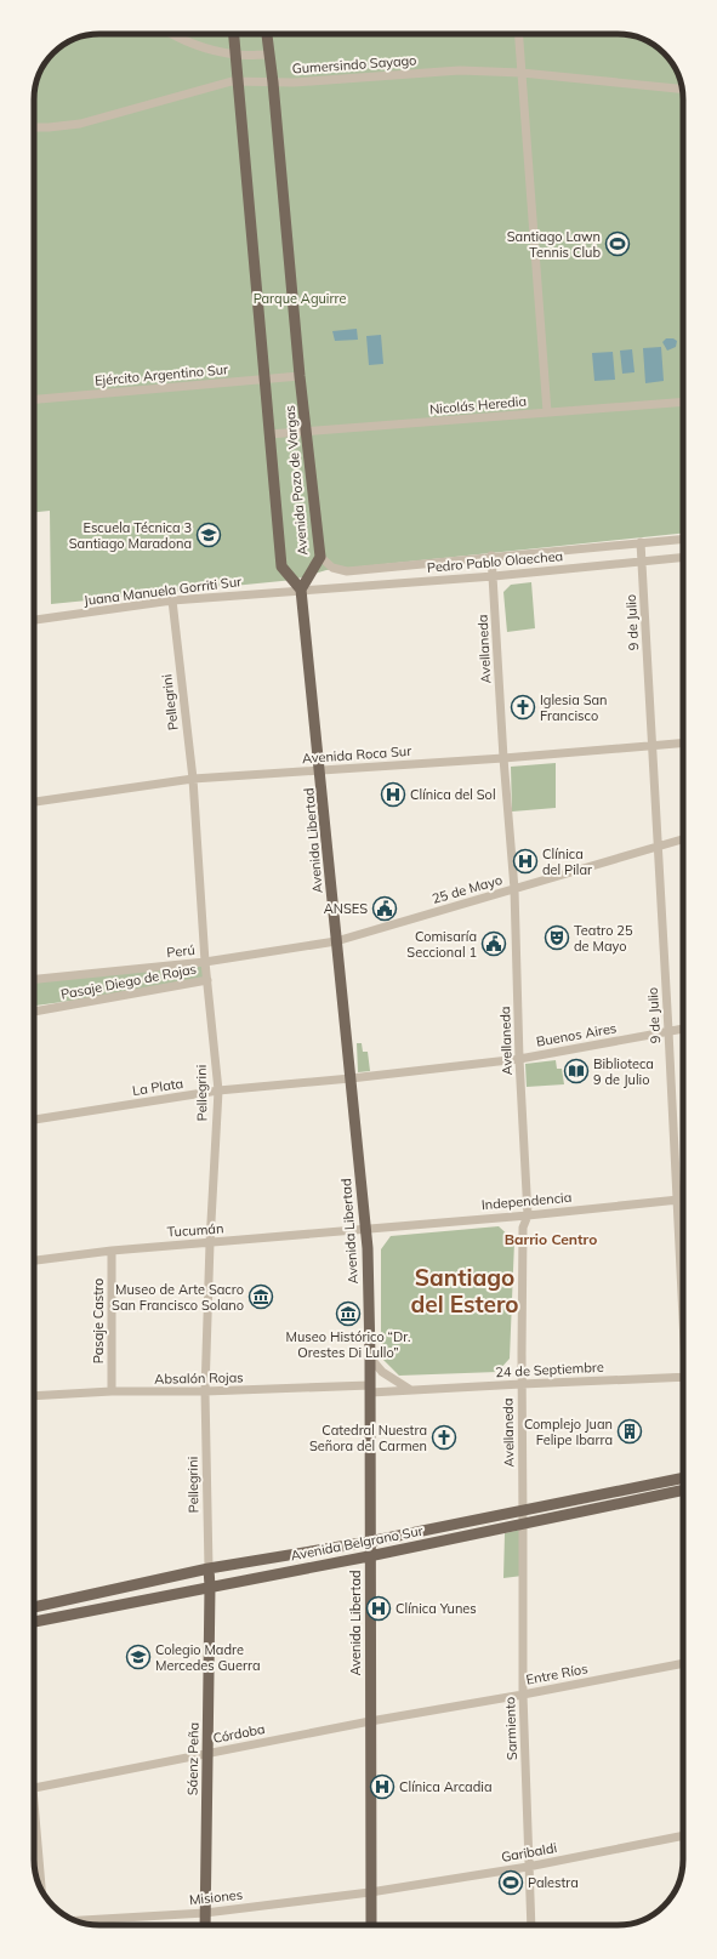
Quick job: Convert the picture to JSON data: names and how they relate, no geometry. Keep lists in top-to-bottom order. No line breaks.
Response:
{"streets":{"main road":["Avenida Pozo de Vargas","Pellegrini","Avenida Libertad","Avenida Belgrano Sur","Sáenz Peña"],"street":["Gumersindo Sayago","Ejército Argentino Sur","Nicolás Heredia","Pedro Pablo Olaechea","Juana Manuela Gorriti Sur","9 de Julio","Avellaneda","Avenida Roca Sur","25 de Mayo","Perú","Pasaje Diego de Rojas","Buenos Aires","La Plata","Independencia","Tucumán","Pasaje Castro","24 de Septiembre","Absalón Rojas","Entre Ríos","Sarmiento","Córdoba","Garibaldi","Misiones"]},"crossings":[["Gumersindo Sayago","Avenida Pozo de Vargas"],["Ejército Argentino Sur","Avenida Pozo de Vargas"],["Nicolás Heredia","Avenida Pozo de Vargas"],["Avenida Pozo de Vargas","Pedro Pablo Olaechea"],["Avenida Pozo de Vargas","Juana Manuela Gorriti Sur"],["Avenida Pozo de Vargas","Avenida Libertad"],["Pedro Pablo Olaechea","Juana Manuela Gorriti Sur"],["Pedro Pablo Olaechea","9 de Julio"],["Pedro Pablo Olaechea","Avellaneda"],["Pedro Pablo Olaechea","Avenida Libertad"],["Juana Manuela Gorriti Sur","Pellegrini"],["Juana Manuela Gorriti Sur","Avenida Libertad"],["9 de Julio","Avenida Roca Sur"],["9 de Julio","25 de Mayo"],["9 de Julio","Buenos Aires"],["9 de Julio","Independencia"],["Avellaneda","Avenida Roca Sur"],["Avellaneda","25 de Mayo"],["Avellaneda","Buenos Aires"],["Avellaneda","Independencia"],["Avellaneda","24 de Septiembre"],["Avellaneda","Avenida Belgrano Sur"],["Avellaneda","Sarmiento"],["Pellegrini","Avenida Roca Sur"],["Pellegrini","Perú"],["Pellegrini","Pasaje Diego de Rojas"],["Pellegrini","La Plata"],["Pellegrini","Tucumán"],["Pellegrini","Absalón Rojas"],["Pellegrini","Avenida Belgrano Sur"],["Pellegrini","Sáenz Peña"],["Avenida Roca Sur","Avenida Libertad"],["Avenida Libertad","25 de Mayo"],["Avenida Libertad","Perú"],["Avenida Libertad","Buenos Aires"],["Avenida Libertad","La Plata"],["Avenida Libertad","Independencia"],["Avenida Libertad","Tucumán"],["Avenida Libertad","24 de Septiembre"],["Avenida Libertad","Absalón Rojas"],["Avenida Libertad","Avenida Belgrano Sur"],["Avenida Libertad","Entre Ríos"],["Avenida Libertad","Córdoba"],["Avenida Libertad","Garibaldi"],["Avenida Libertad","Misiones"],["25 de Mayo","Perú"],["Buenos Aires","La Plata"],["Independencia","Tucumán"],["Tucumán","Pasaje Castro"],["Pasaje Castro","Absalón Rojas"],["24 de Septiembre","Absalón Rojas"],["Avenida Belgrano Sur","Sarmiento"],["Avenida Belgrano Sur","Sáenz Peña"],["Entre Ríos","Sarmiento"],["Entre Ríos","Córdoba"],["Sarmiento","Garibaldi"],["Córdoba","Sáenz Peña"],["Sáenz Peña","Misiones"],["Garibaldi","Misiones"]],"districts":["Barrio Centro","Santiago del Estero"],"parks":["Parque Aguirre"],"places":{"sports":["Santiago Lawn Tennis Club","Palestra"],"school or university":["Escuela Técnica 3 Santiago Maradona","Colegio Madre Mercedes Guerra"],"church":["Iglesia San Francisco","Catedral Nuestra Señora del Carmen"],"hospital":["Clínica del Sol","Clínica del Pilar","Clínica Yunes","Clínica Arcadia"],"public building":["ANSES","Comisaría Seccional 1"],"theatre":["Teatro 25 de Mayo"],"library":["Biblioteca 9 de Julio"],"museum":["Museo de Arte Sacro San Francisco Solano","Museo Histórico “Dr. Orestes Di Lullo”"],"building":["Complejo Juan Felipe Ibarra"]}}
